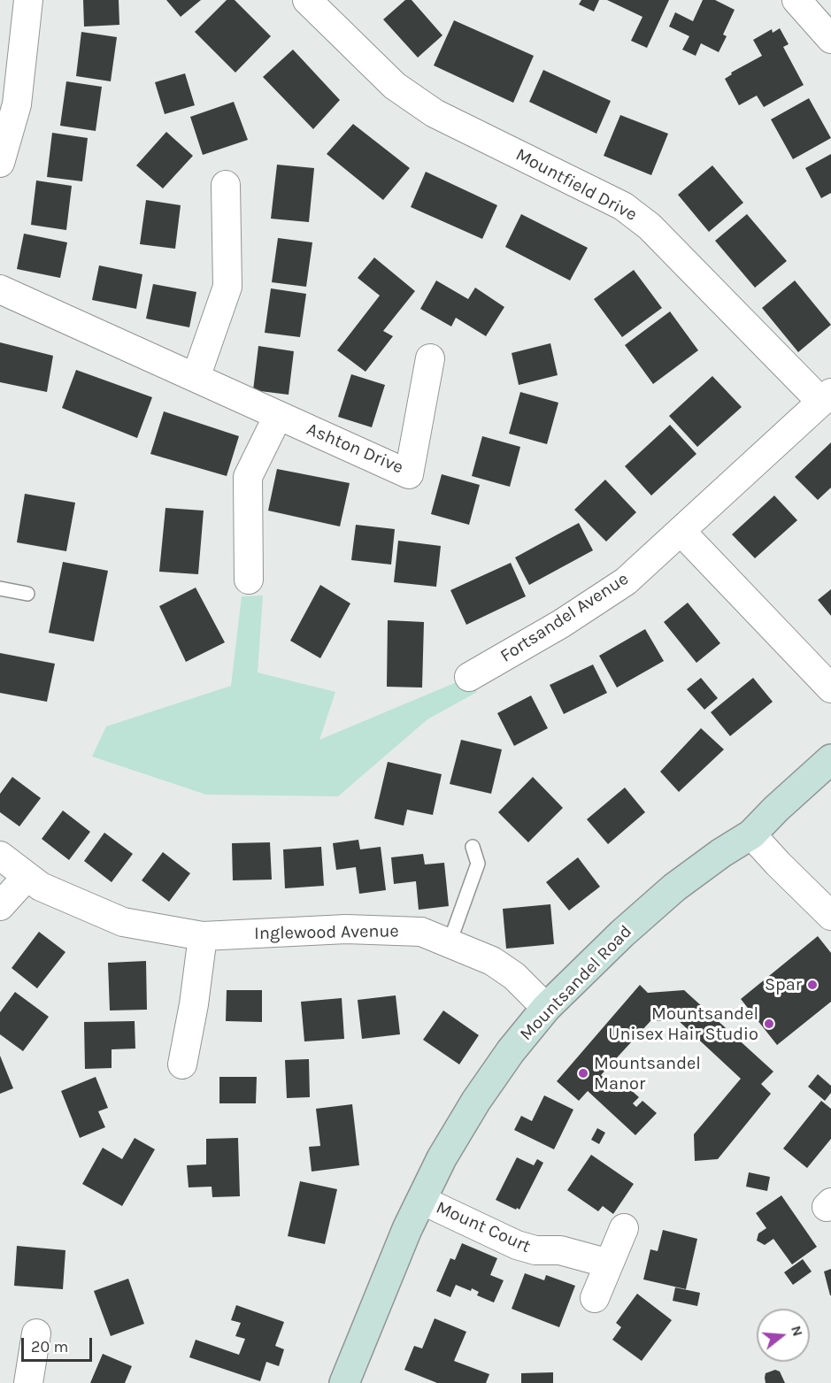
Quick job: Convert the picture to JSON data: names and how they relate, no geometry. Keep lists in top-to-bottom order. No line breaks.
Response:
{"streets":{"street":["Mountfield Drive","Ashton Drive","Fortsandel Avenue","Inglewood Avenue","Mountsandel Road","Mount Court"]},"crossings":[["Mountfield Drive","Fortsandel Avenue"],["Inglewood Avenue","Mountsandel Road"],["Mountsandel Road","Mount Court"]],"places":["Spar","Mountsandel Unisex Hair Studio","Mountsandel Manor"],"scale_bar":"20 m","north":"right"}
